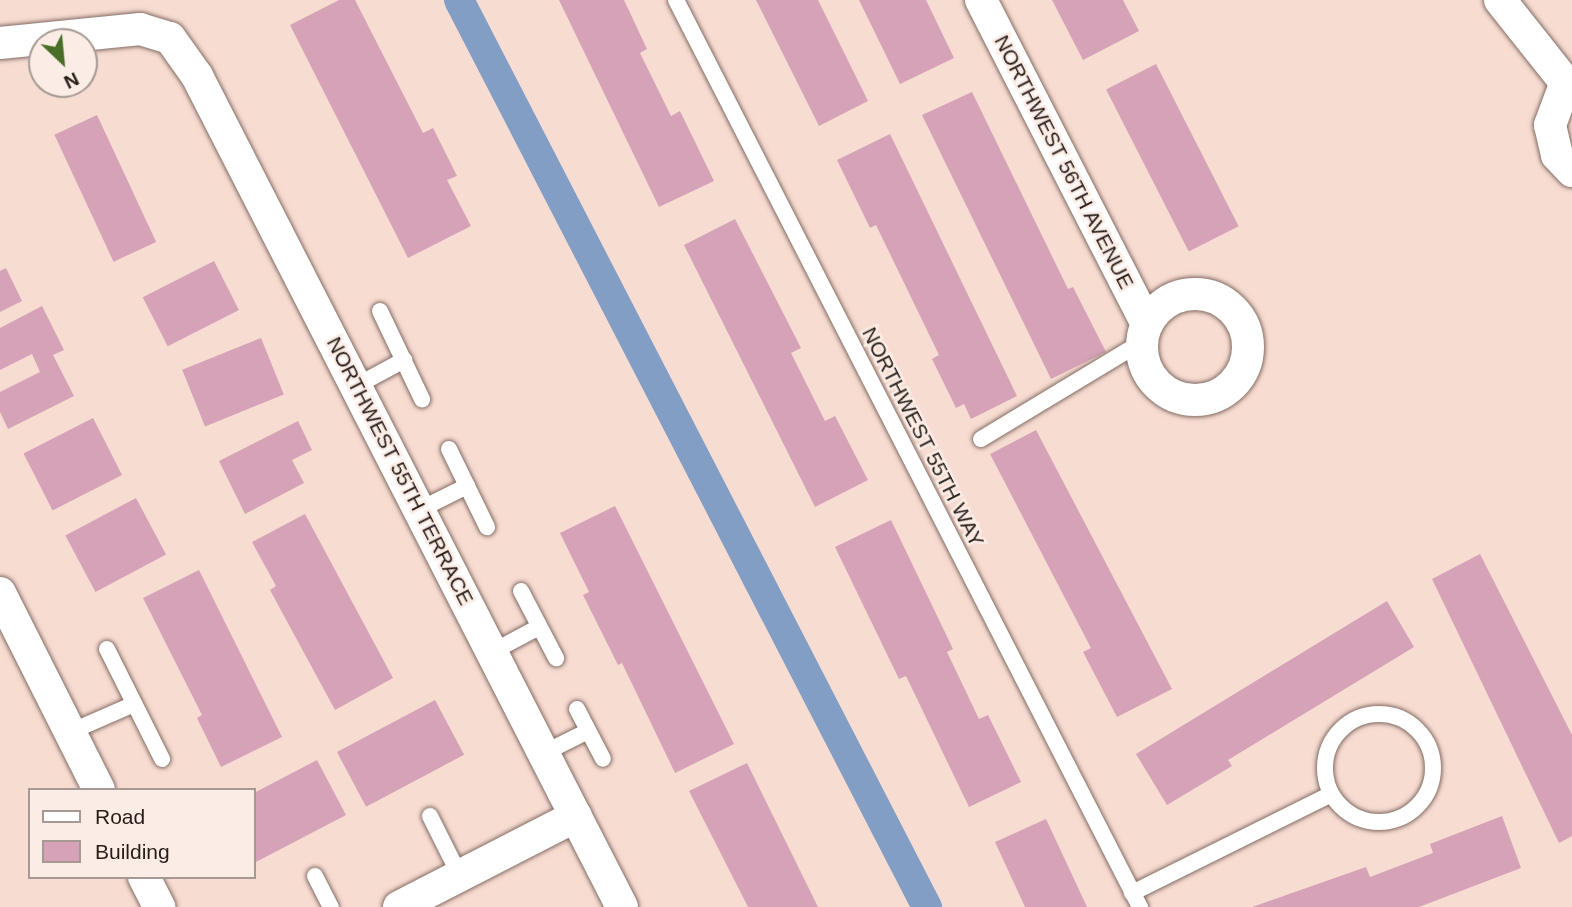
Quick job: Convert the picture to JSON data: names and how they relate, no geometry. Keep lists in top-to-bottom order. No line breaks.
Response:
{"streets":{"street":["NORTHWEST 56TH AVENUE","NORTHWEST 55TH TERRACE"],"lane":["NORTHWEST 55TH WAY"]},"legend":["Road","Building"],"north":"bottom right"}
